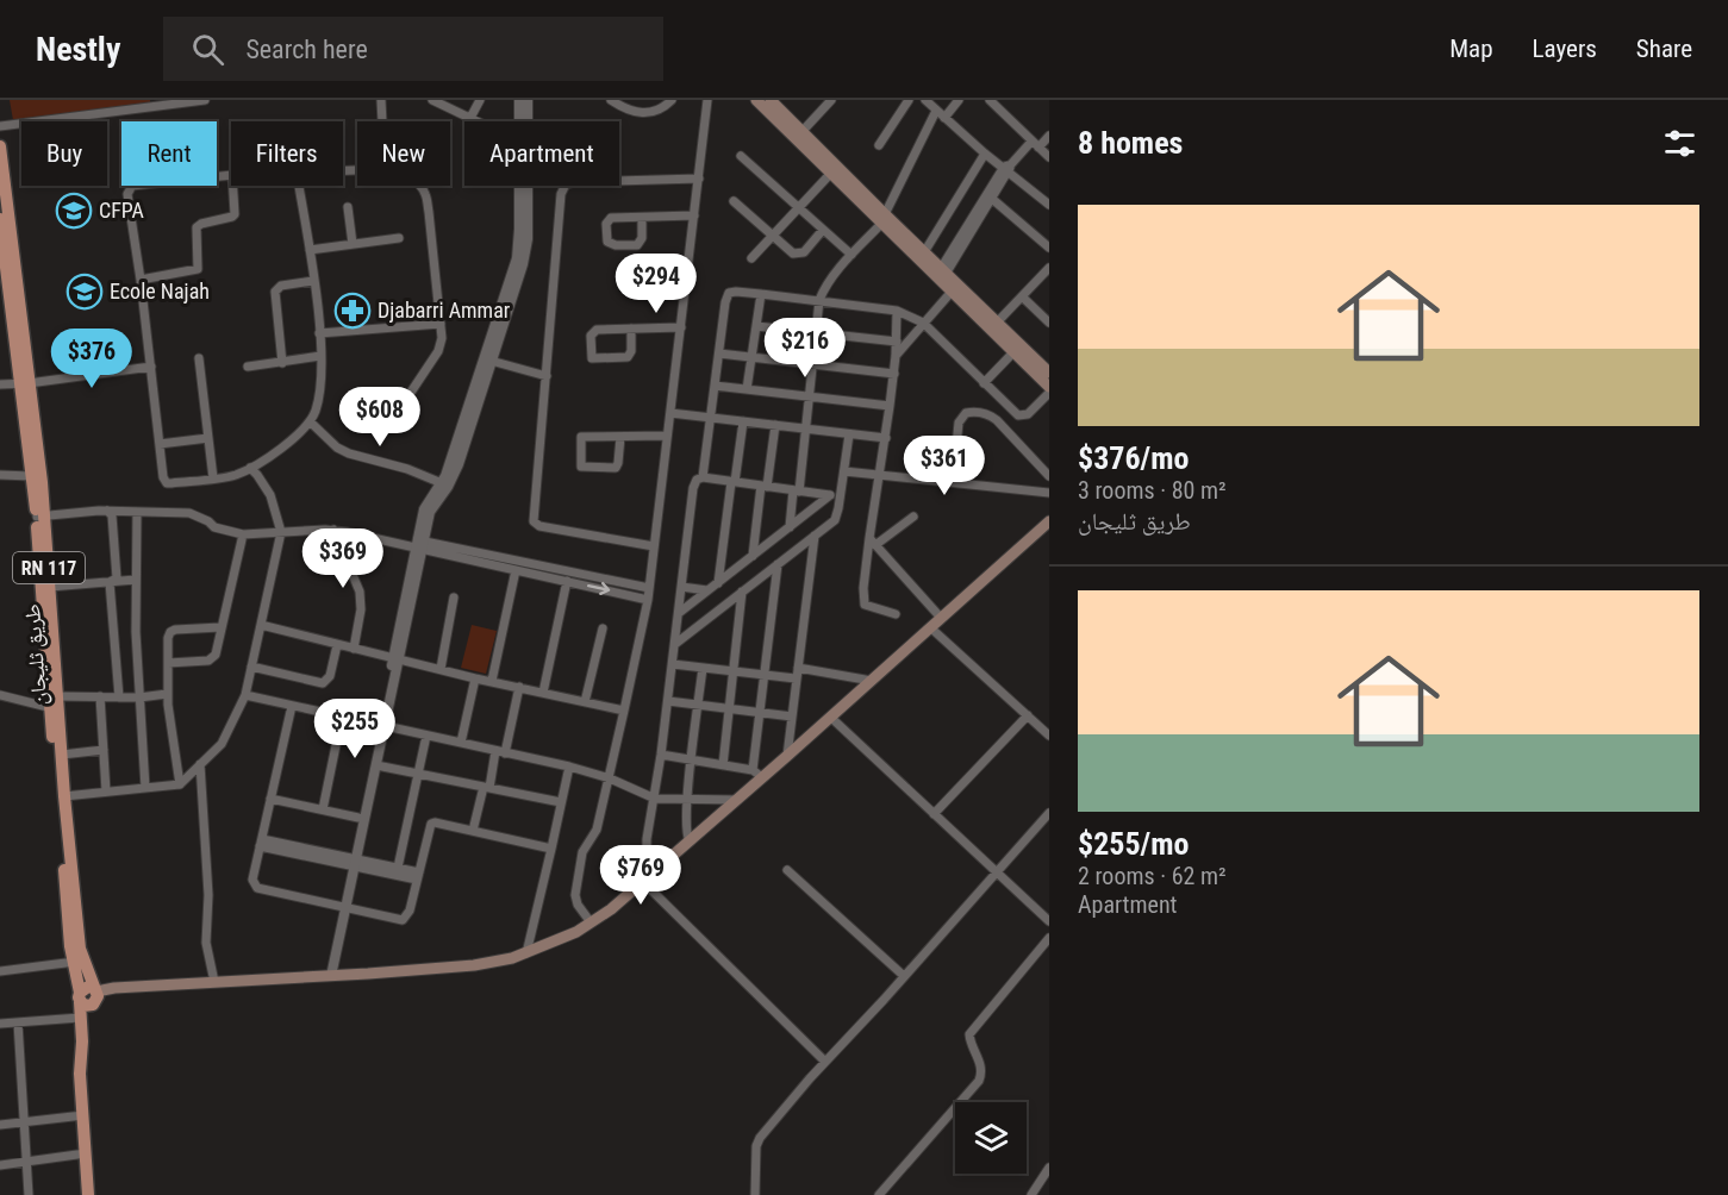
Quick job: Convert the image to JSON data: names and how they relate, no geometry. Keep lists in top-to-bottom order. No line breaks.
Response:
{"streets":{"main road":["RN 117","طريق ثليجان"]},"places":{"school or university":["CFPA","Ecole Najah"],"pharmacy":["Djabarri Ammar"]},"page":{"header":"Nestly","search":"Search here","nav":["Map","Layers","Share"],"heading":"8 homes","chip":["Buy","Rent","Filters","New","Apartment"],"list":[{"name":"$376/mo","note":"3 rooms · 80 m² · طريق ثليجان"},{"name":"$255/mo","note":"2 rooms · 62 m² · Apartment"}],"price":["$294","$216","$376","$608","$361","$369","$255","$769"]}}
